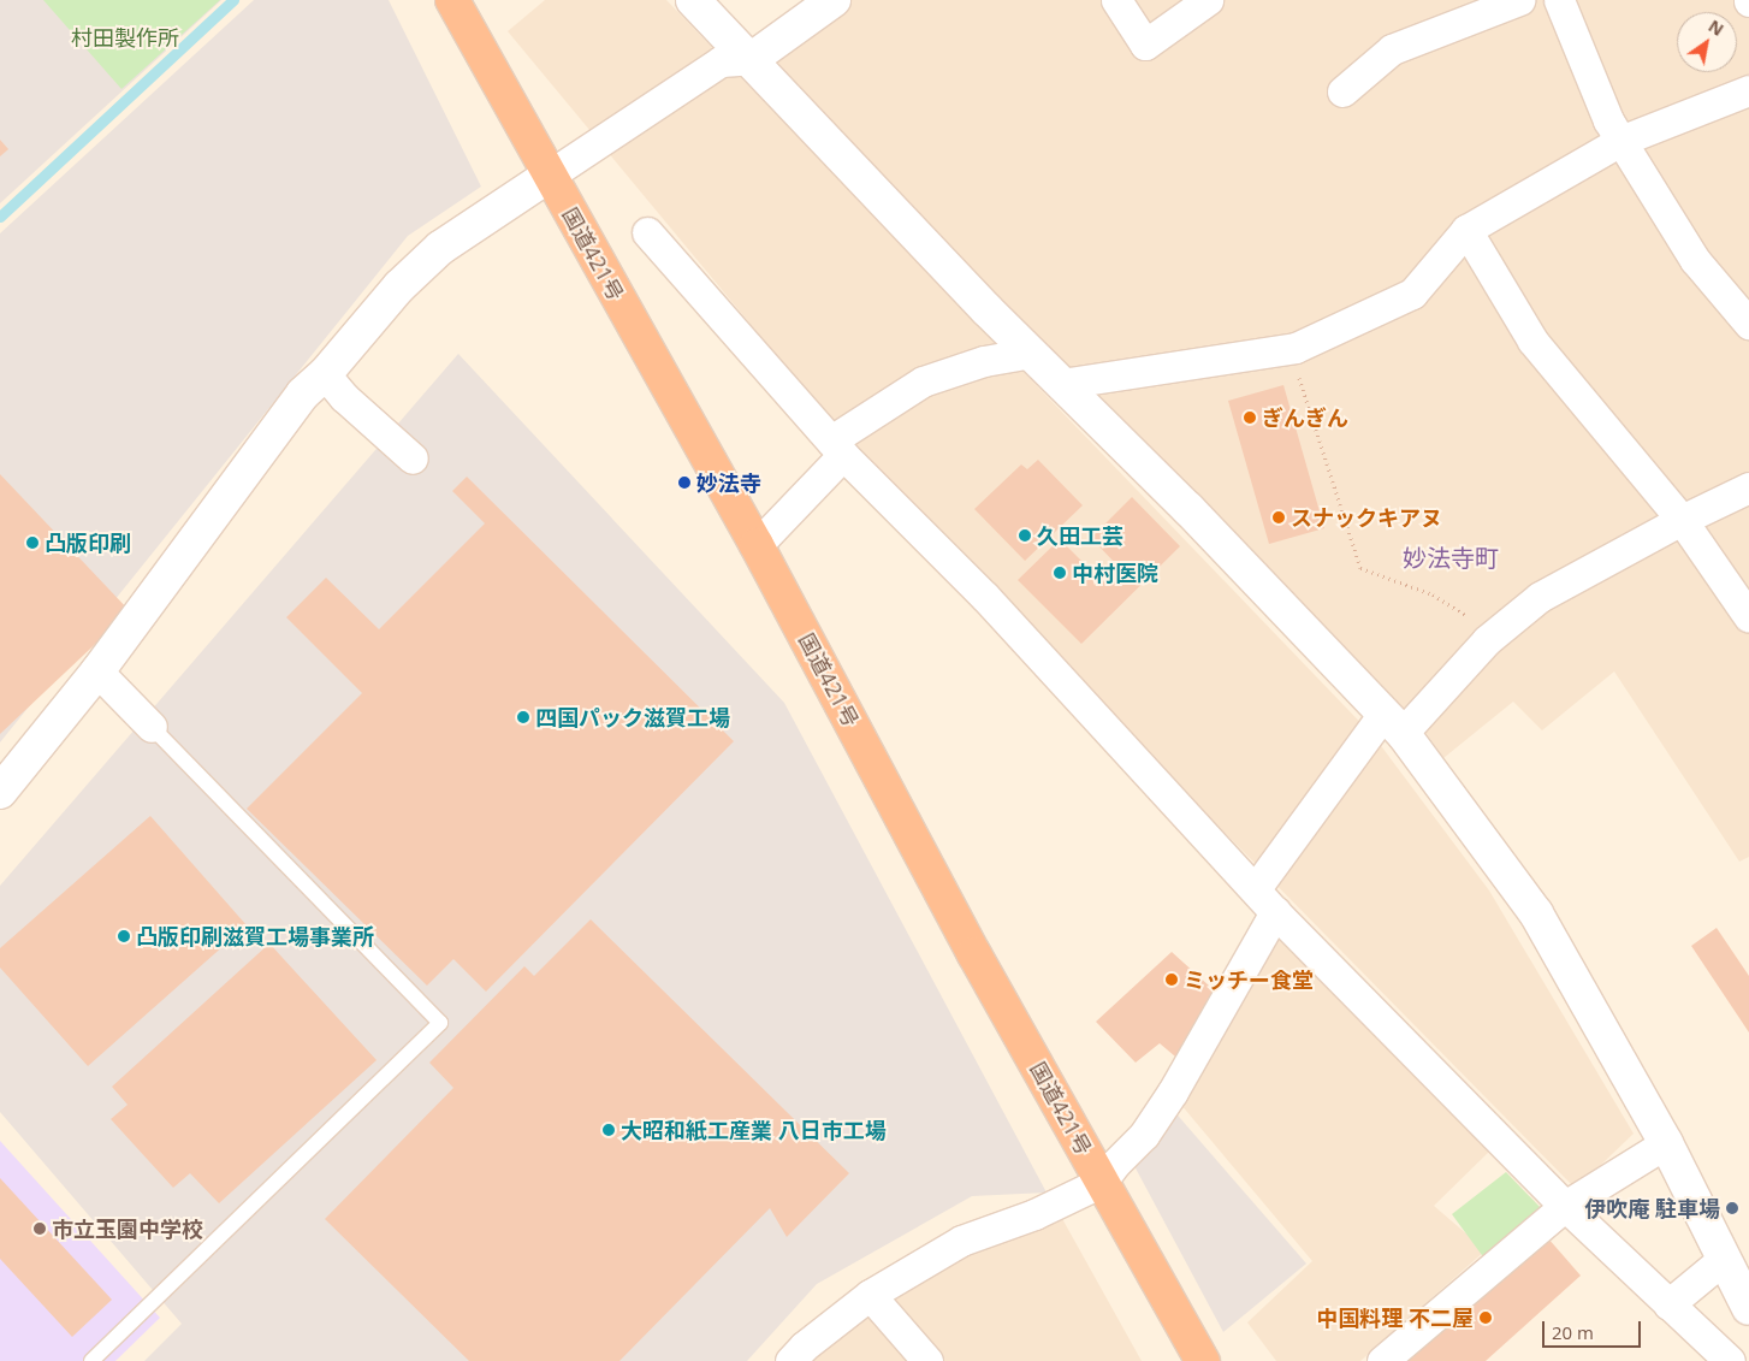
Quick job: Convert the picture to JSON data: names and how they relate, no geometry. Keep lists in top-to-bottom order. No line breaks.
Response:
{"streets":{"highway":["国道421号"]},"districts":["妙法寺町"],"parks":["村田製作所"],"places":["ぎんぎん","妙法寺","スナックキアヌ","久田工芸","凸版印刷","中村医院","四国パック滋賀工場","凸版印刷滋賀工場事業所","ミッチー食堂","大昭和紙工産業 八日市工場","伊吹庵 駐車場","市立玉園中学校","中国料理 不二屋"],"scale_bar":"20 m","north":"top right"}
